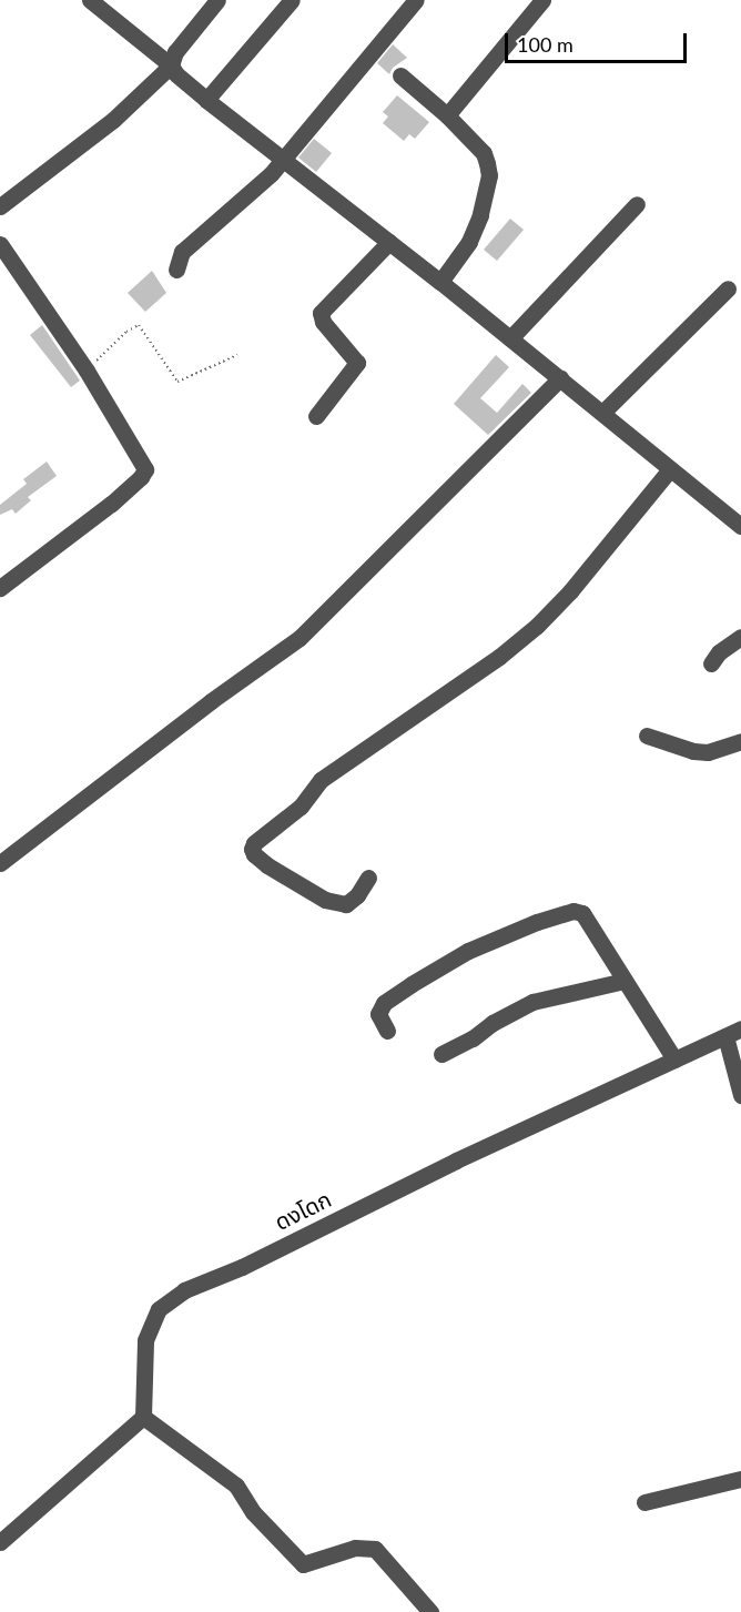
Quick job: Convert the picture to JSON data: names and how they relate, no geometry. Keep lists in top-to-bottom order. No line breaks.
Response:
{"streets":{"street":["ดงโดก"]},"scale_bar":"100 m"}
